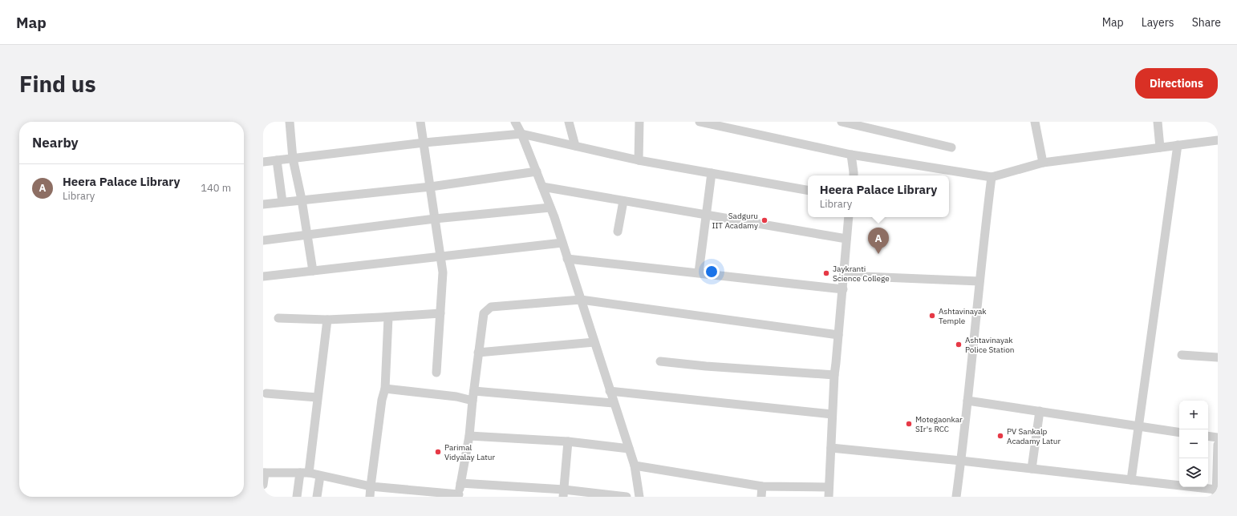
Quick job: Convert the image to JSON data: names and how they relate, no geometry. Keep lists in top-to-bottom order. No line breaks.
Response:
{"places":["Sadguru IIT Acadamy","Jaykranti Science College","Ashtavinayak Temple","Ashtavinayak Police Station","Motegaonkar SIr's RCC","PV Sankalp Acadamy Latur","Parimal Vidyalay Latur"],"page":{"header":"Map","nav":["Map","Layers","Share"],"buttons":"Directions","title":"Find us","heading":"Nearby","list":[{"mark":"A","name":"Heera Palace Library","note":"Library","value":"140 m"}],"popup":["Heera Palace Library","Library"],"pins":"A","map_buttons":["+","−"]}}
